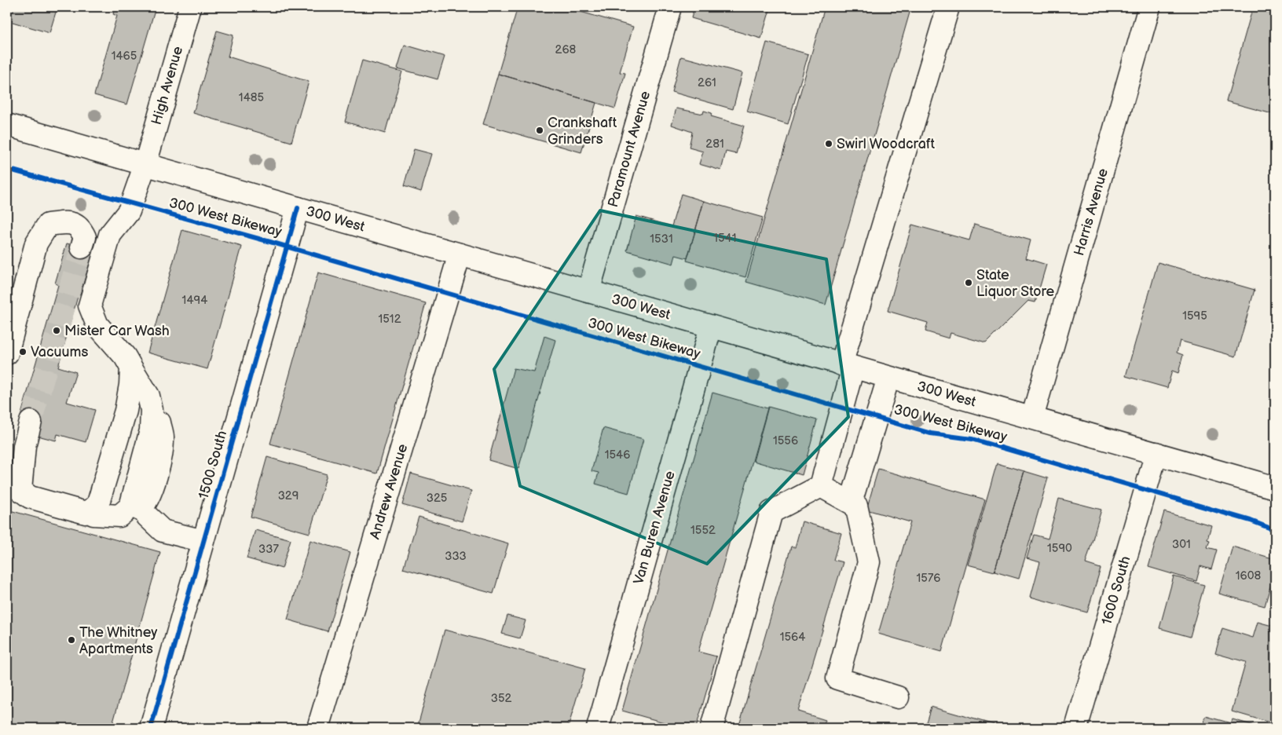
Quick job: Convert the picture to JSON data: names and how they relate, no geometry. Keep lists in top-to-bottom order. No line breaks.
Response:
{"streets":{"street":["High Avenue","Paramount Avenue","Harris Avenue","300 West","1500 South","Andrew Avenue","Van Buren Avenue","1600 South"],"cycle path":["300 West Bikeway"]},"crossings":[["High Avenue","300 West"],["Paramount Avenue","300 West"],["Harris Avenue","300 West"],["300 West","1500 South"],["300 West","Andrew Avenue"],["300 West","Van Buren Avenue"],["300 West","1600 South"]],"places":["Crankshaft Grinders","Swirl Woodcraft","State Liquor Store","Mister Car Wash","Vacuums","The Whitney Apartments"],"house_numbers":["268","1465","261","1485","281","1541","1531","1494","1595","1512","1556","1546","329","325","1552","301","1590","337","333","1608","1576","1564","352"]}
